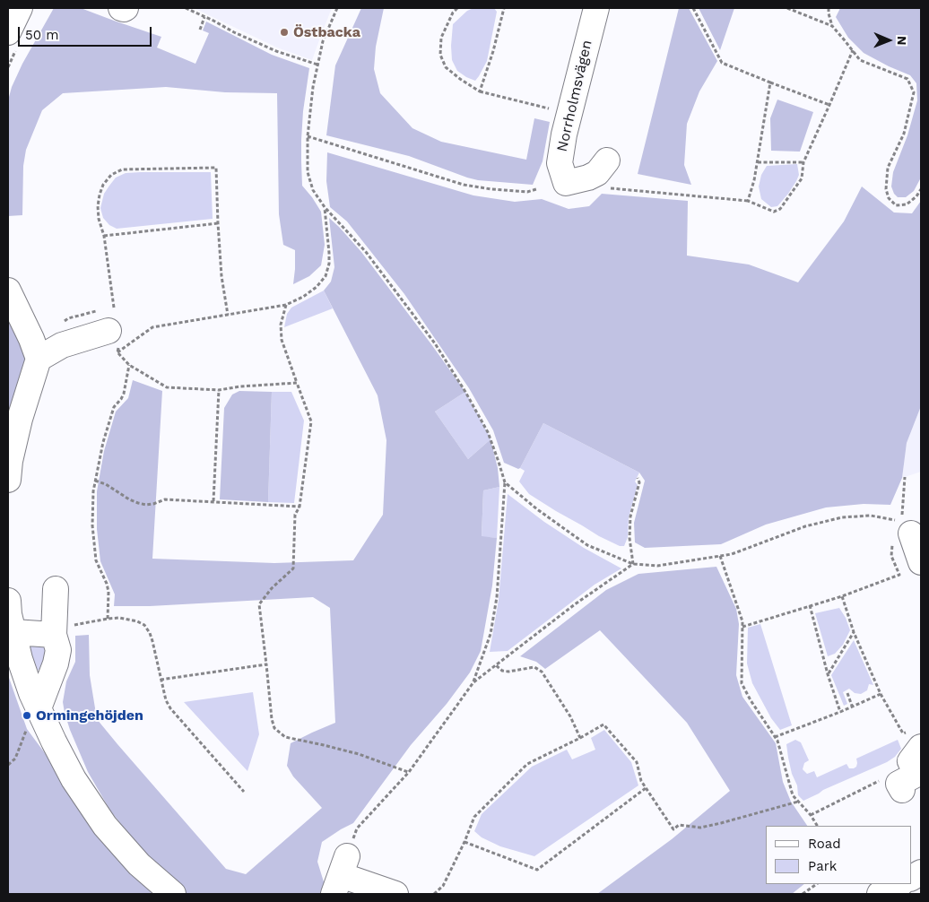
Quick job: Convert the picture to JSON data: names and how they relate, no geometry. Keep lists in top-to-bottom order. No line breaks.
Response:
{"streets":{"street":["Norrholmsvägen"]},"places":["Östbacka","Ormingehöjden"],"legend":["Road","Park"],"scale_bar":"50 m","north":"right"}
